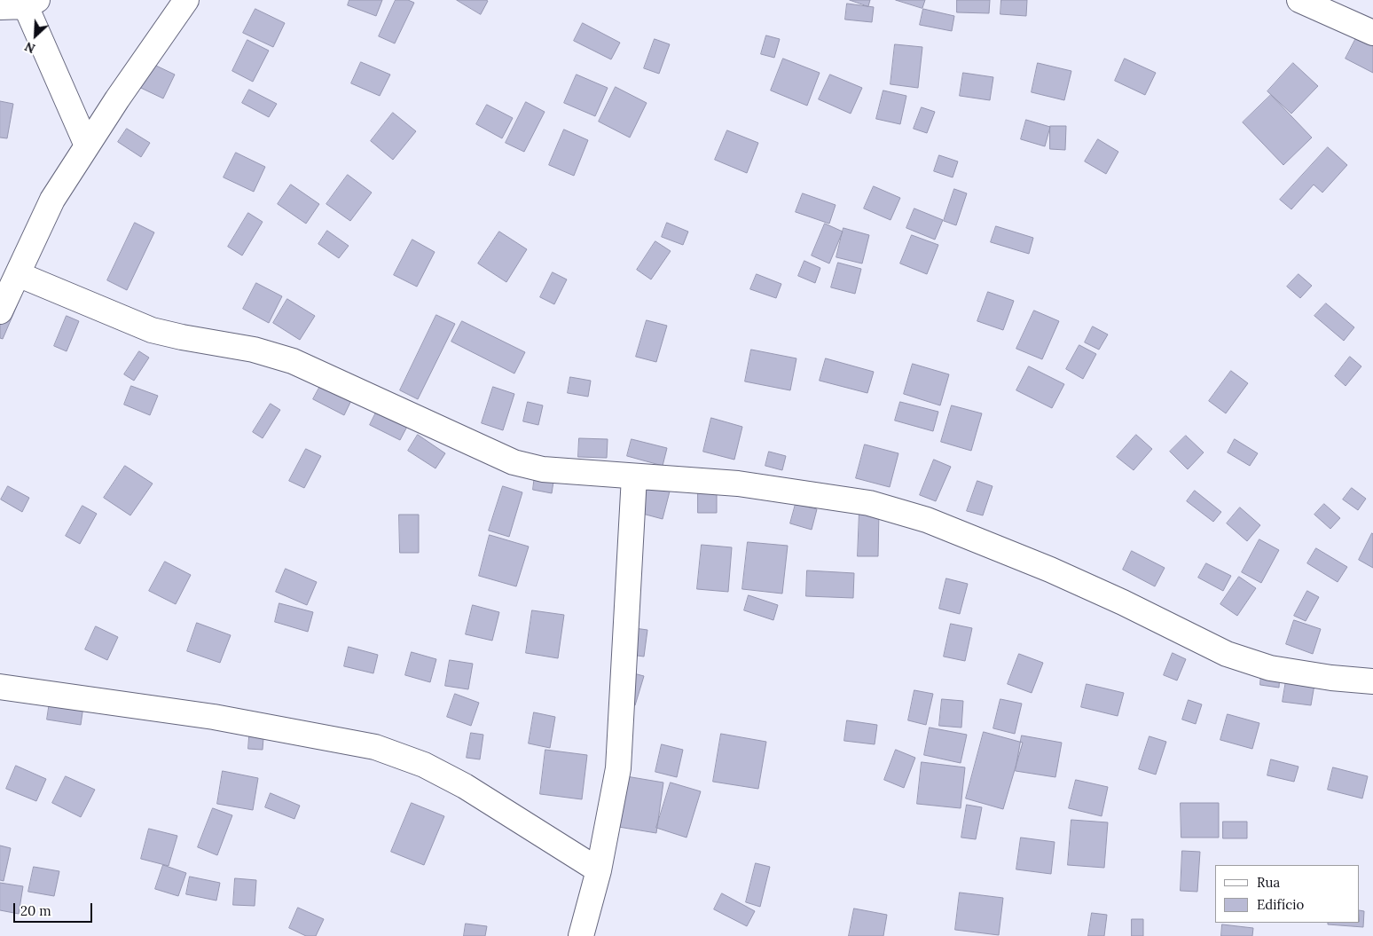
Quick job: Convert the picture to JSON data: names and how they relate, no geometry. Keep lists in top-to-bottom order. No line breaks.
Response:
{"legend":["Rua","Edifício"],"scale_bar":"20 m","north":"bottom left"}
